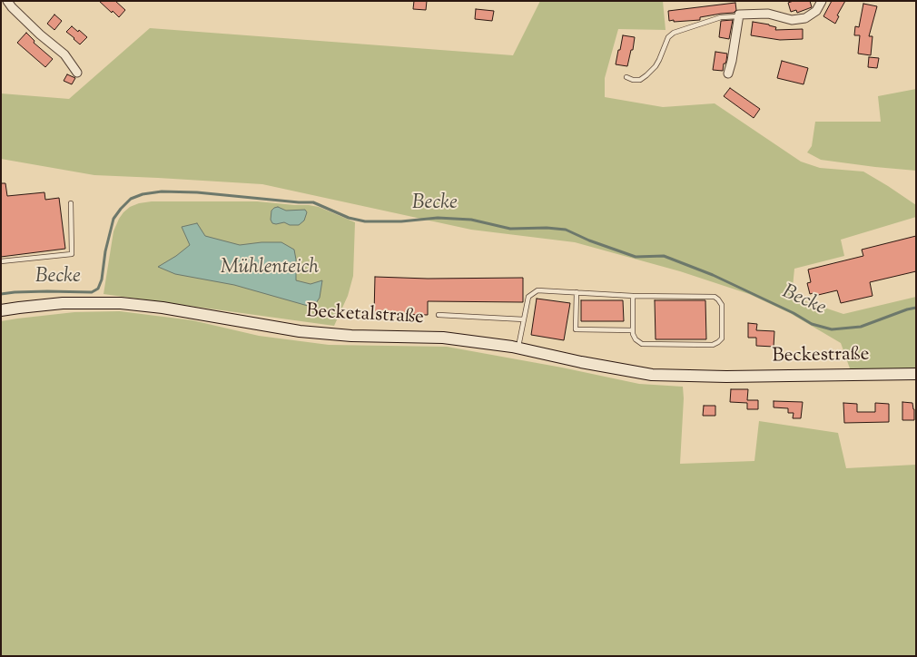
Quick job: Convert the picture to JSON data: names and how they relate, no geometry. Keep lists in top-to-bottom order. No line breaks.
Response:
{"streets":{"main road":["Becketalstraße","Beckestraße"]},"crossings":[["Becketalstraße","Beckestraße"]],"water":["Becke","Mühlenteich"]}
